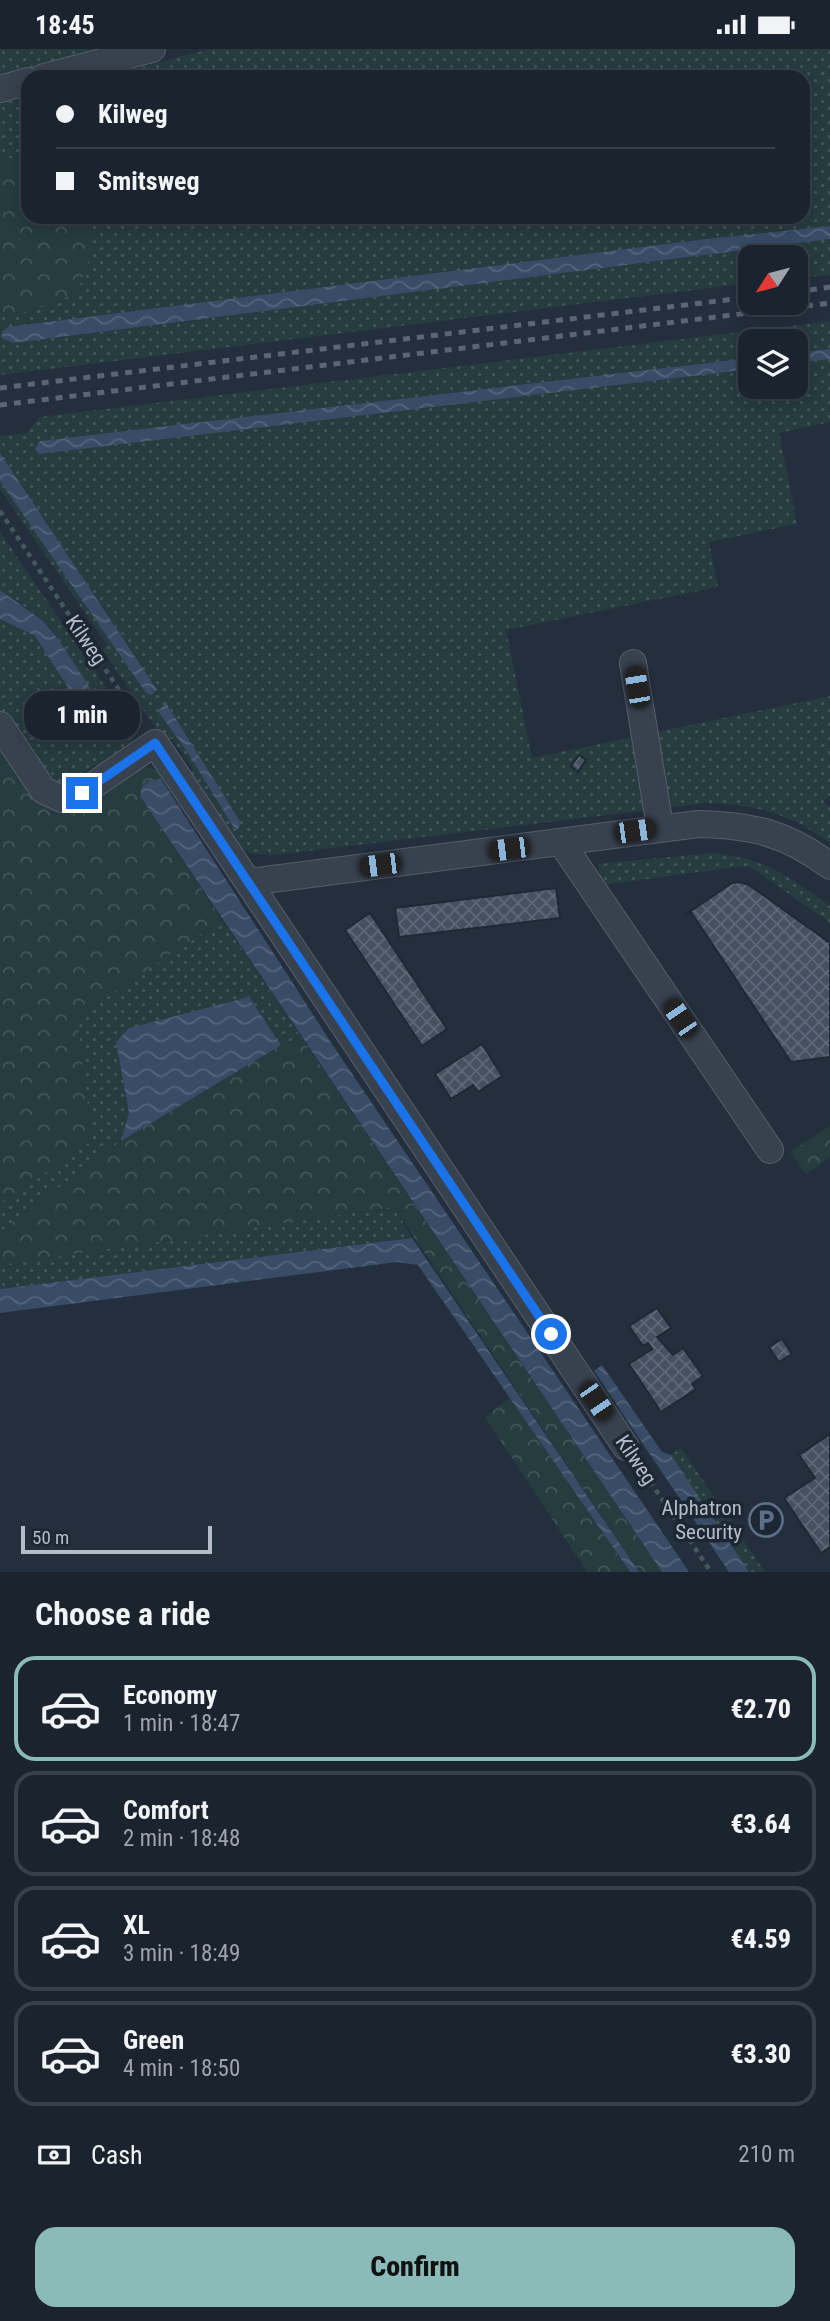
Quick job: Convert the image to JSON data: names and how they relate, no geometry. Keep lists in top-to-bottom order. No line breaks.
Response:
{"streets":{"street":["Kilweg"]},"places":{"parking":["Alphatron Security"]},"scale_bar":"50 m","north":"bottom left","page":{"status":"18:45","banner":["Kilweg","Smitsweg"],"bubble":"1 min","scale":"50 m","heading":"Choose a ride","list":[{"name":"Economy","note":"1 min · 18:47","value":"€2.70"},{"name":"Comfort","note":"2 min · 18:48","value":"€3.64"},{"name":"XL","note":"3 min · 18:49","value":"€4.59"},{"name":"Green","note":"4 min · 18:50","value":"€3.30"}],"pay":["Cash","210 m"],"buttons":"Confirm"}}
